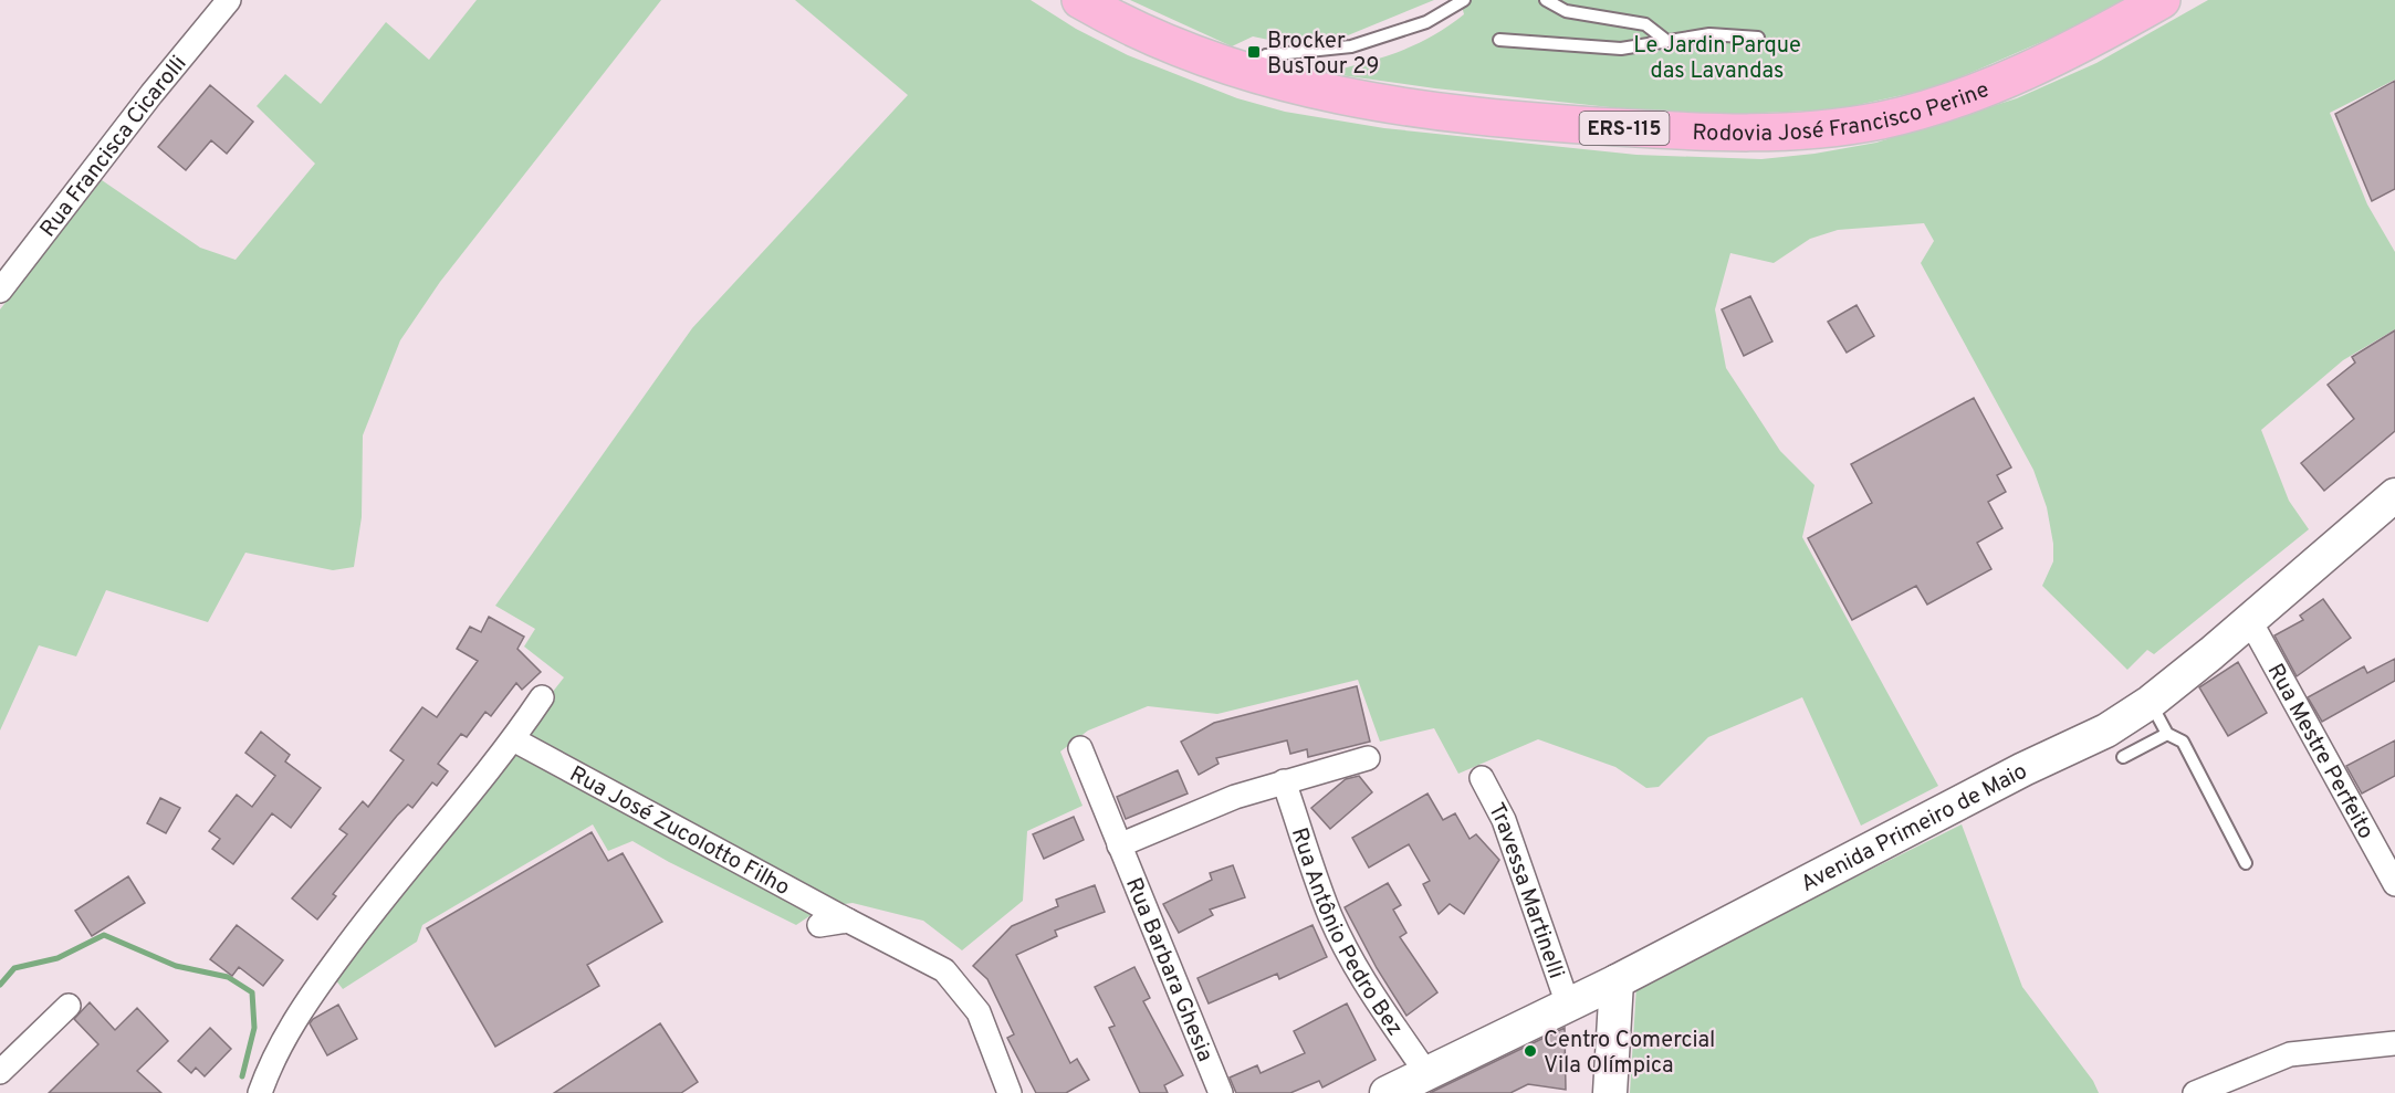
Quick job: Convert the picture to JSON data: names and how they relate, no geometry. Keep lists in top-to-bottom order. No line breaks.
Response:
{"streets":{"main road":["Rodovia José Francisco Perine","ERS-115","Avenida Primeiro de Maio"],"street":["Rua Francisca Cicarolli","Rua Mestre Perfeito","Rua José Zucolotto Filho","Travessa Martinelli","Rua Antônio Pedro Bez","Rua Barbara Ghesia"]},"crossings":[["Rua Mestre Perfeito","Avenida Primeiro de Maio"],["Avenida Primeiro de Maio","Travessa Martinelli"],["Avenida Primeiro de Maio","Rua Antônio Pedro Bez"]],"parks":["Le Jardin Parque das Lavandas"],"places":{"transit":["Brocker BusTour 29"],"other":["Centro Comercial Vila Olímpica"]}}
